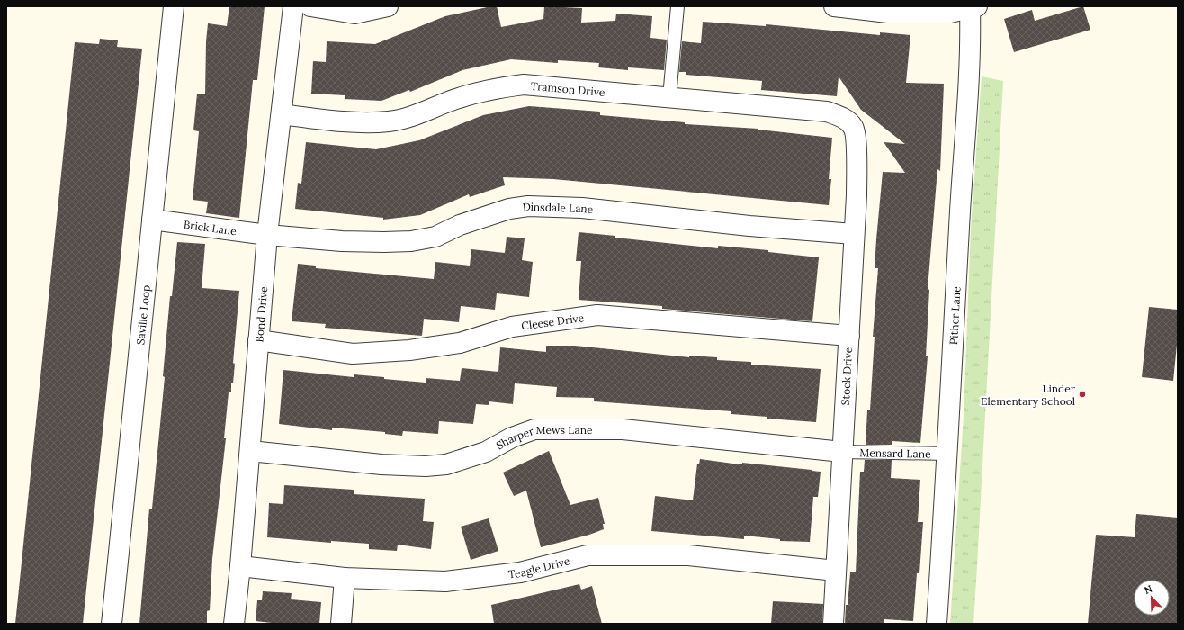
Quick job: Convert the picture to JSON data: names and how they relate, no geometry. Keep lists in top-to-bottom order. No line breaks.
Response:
{"streets":{"street":["Tramson Drive","Dinsdale Lane","Brick Lane","Saville Loop","Bond Drive","Pither Lane","Cleese Drive","Stock Drive","Sharper Mews Lane","Teagle Drive"],"lane":["Mensard Lane"]},"crossings":[["Tramson Drive","Bond Drive"],["Tramson Drive","Stock Drive"],["Dinsdale Lane","Brick Lane"],["Dinsdale Lane","Bond Drive"],["Dinsdale Lane","Stock Drive"],["Brick Lane","Saville Loop"],["Brick Lane","Bond Drive"],["Bond Drive","Cleese Drive"],["Bond Drive","Sharper Mews Lane"],["Bond Drive","Teagle Drive"],["Pither Lane","Mensard Lane"],["Cleese Drive","Stock Drive"],["Stock Drive","Sharper Mews Lane"],["Stock Drive","Mensard Lane"],["Stock Drive","Teagle Drive"],["Sharper Mews Lane","Mensard Lane"]],"places":["Linder Elementary School"],"north":"top left"}
